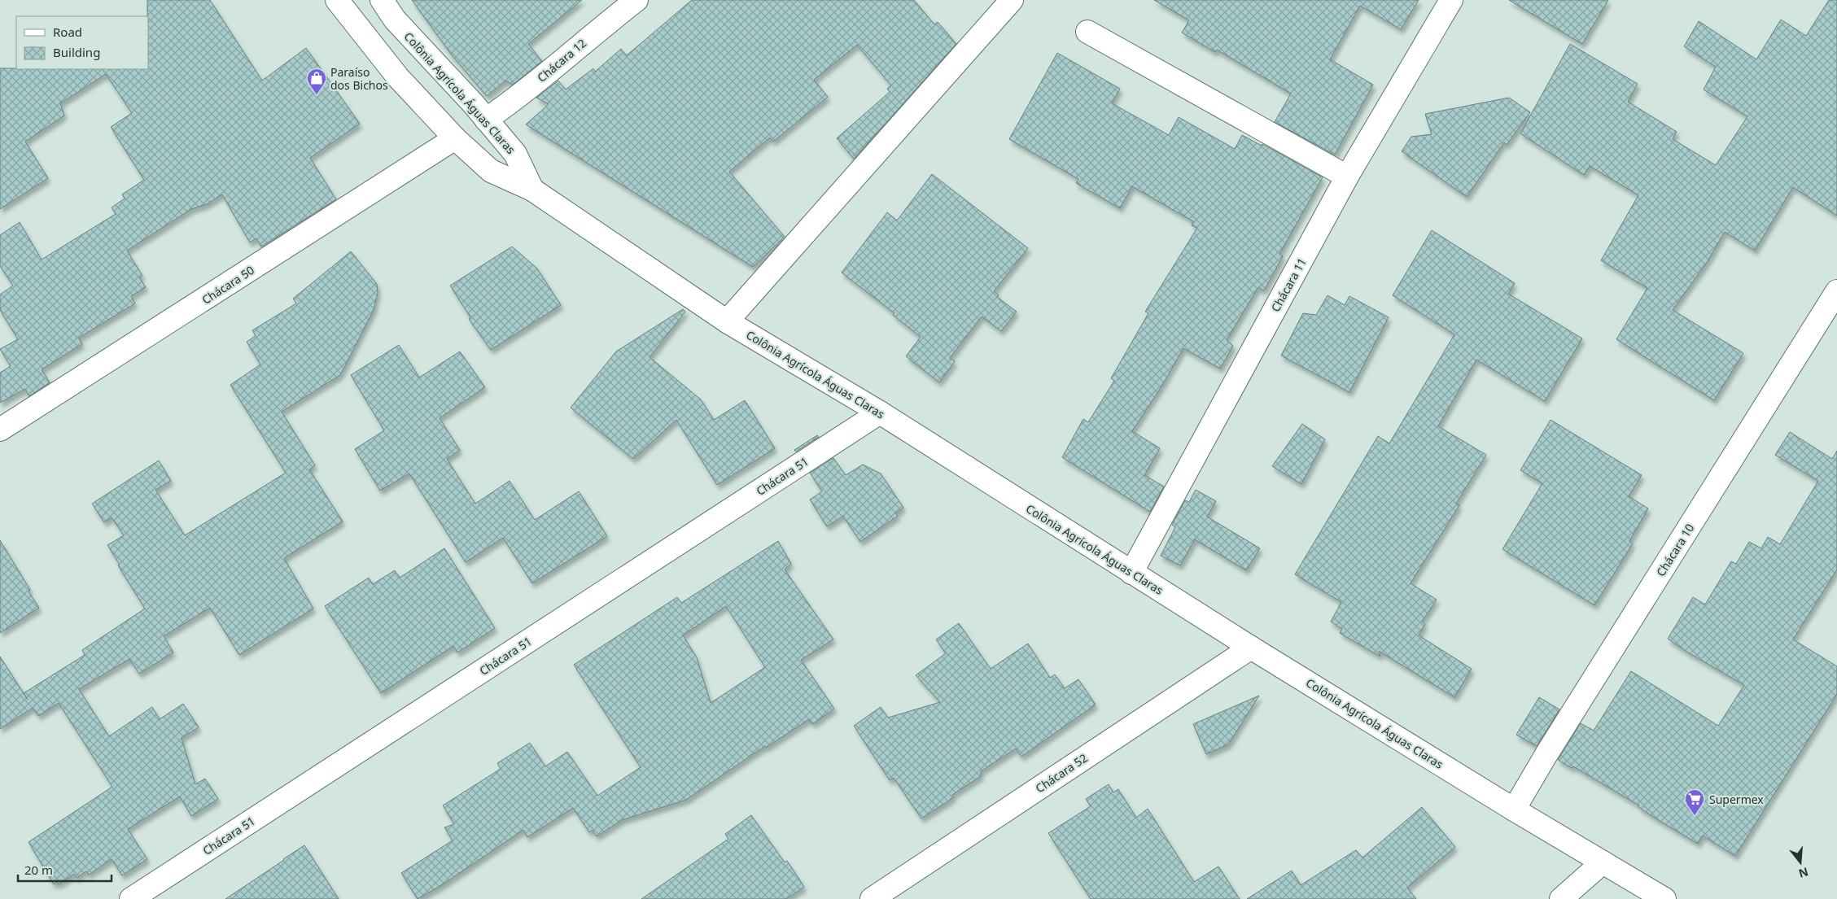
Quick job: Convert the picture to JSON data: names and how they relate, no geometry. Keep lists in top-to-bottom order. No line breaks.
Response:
{"streets":{"street":["Chácara 12","Colônia Agrícola Águas Claras","Chácara 50","Chácara 11","Chácara 51","Chácara 10","Chácara 52"]},"crossings":[["Chácara 12","Colônia Agrícola Águas Claras"],["Colônia Agrícola Águas Claras","Chácara 50"],["Colônia Agrícola Águas Claras","Chácara 11"],["Colônia Agrícola Águas Claras","Chácara 51"],["Colônia Agrícola Águas Claras","Chácara 10"],["Colônia Agrícola Águas Claras","Chácara 52"]],"places":{"shop":["Paraíso dos Bichos"],"supermarket":["Supermex"]},"legend":["Road","Building"],"scale_bar":"20 m","north":"bottom"}
